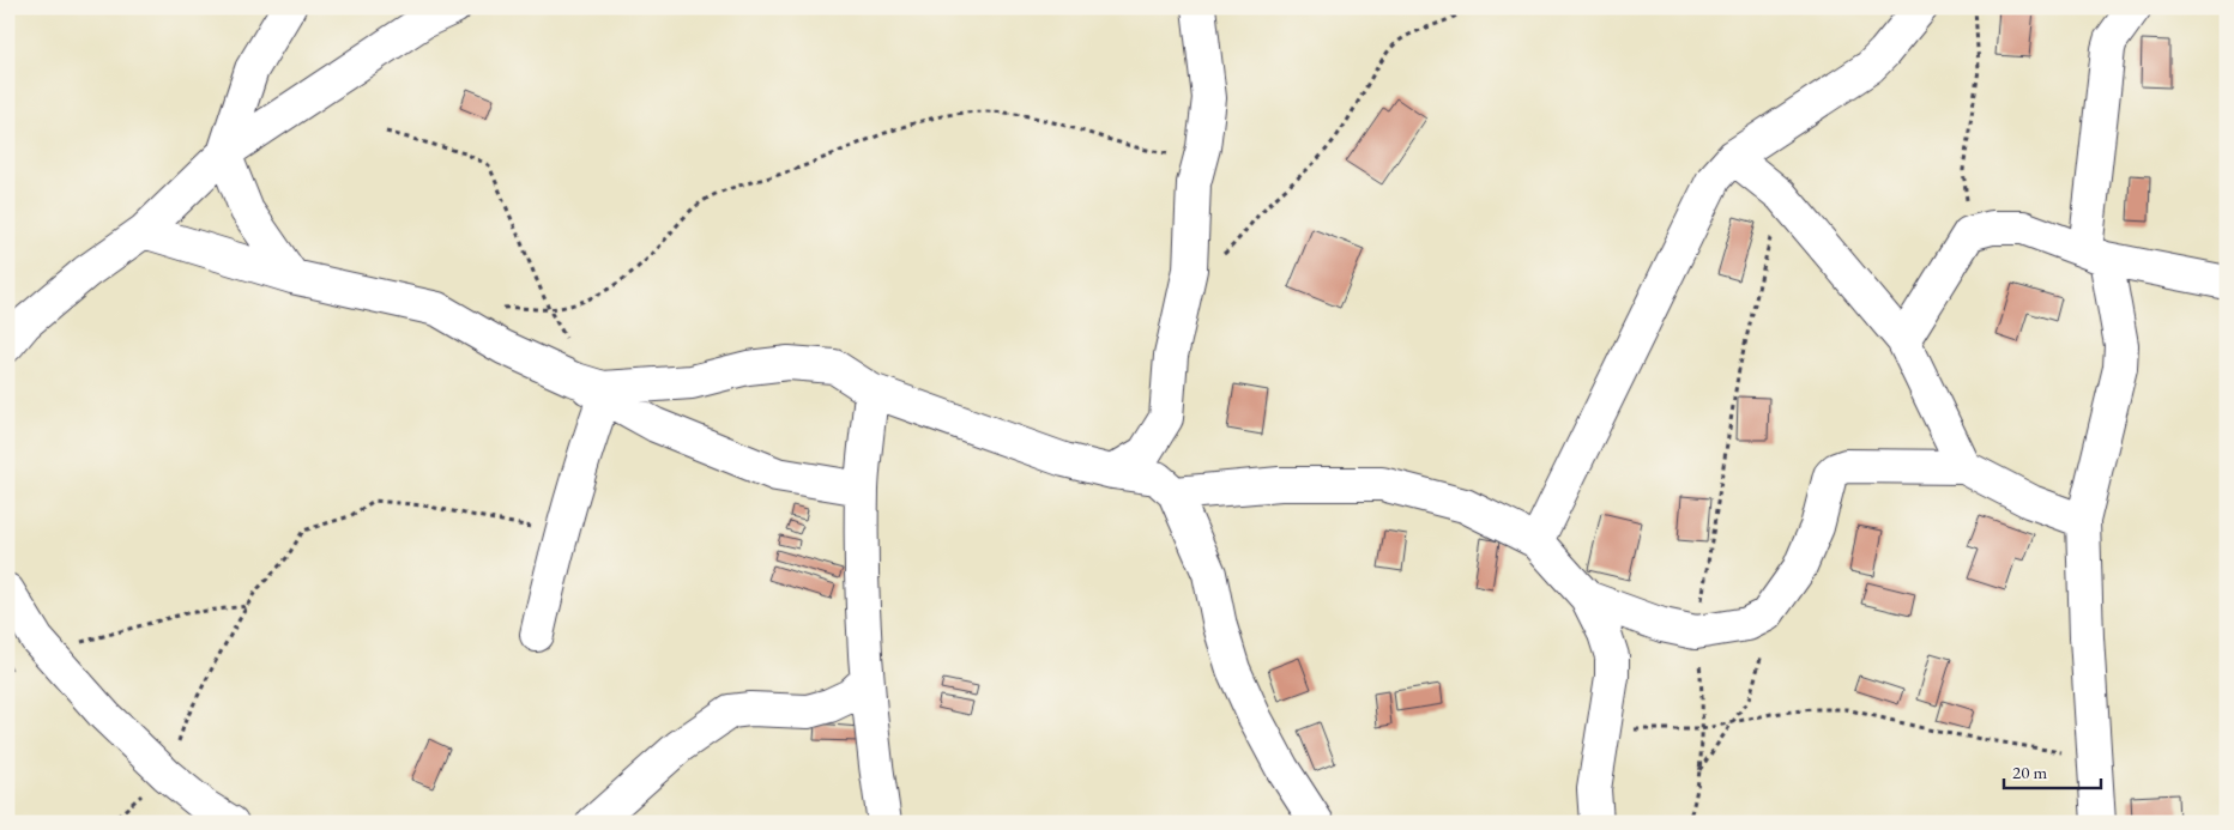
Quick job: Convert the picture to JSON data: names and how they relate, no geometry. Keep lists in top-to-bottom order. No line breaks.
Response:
{"scale_bar":"20 m"}
